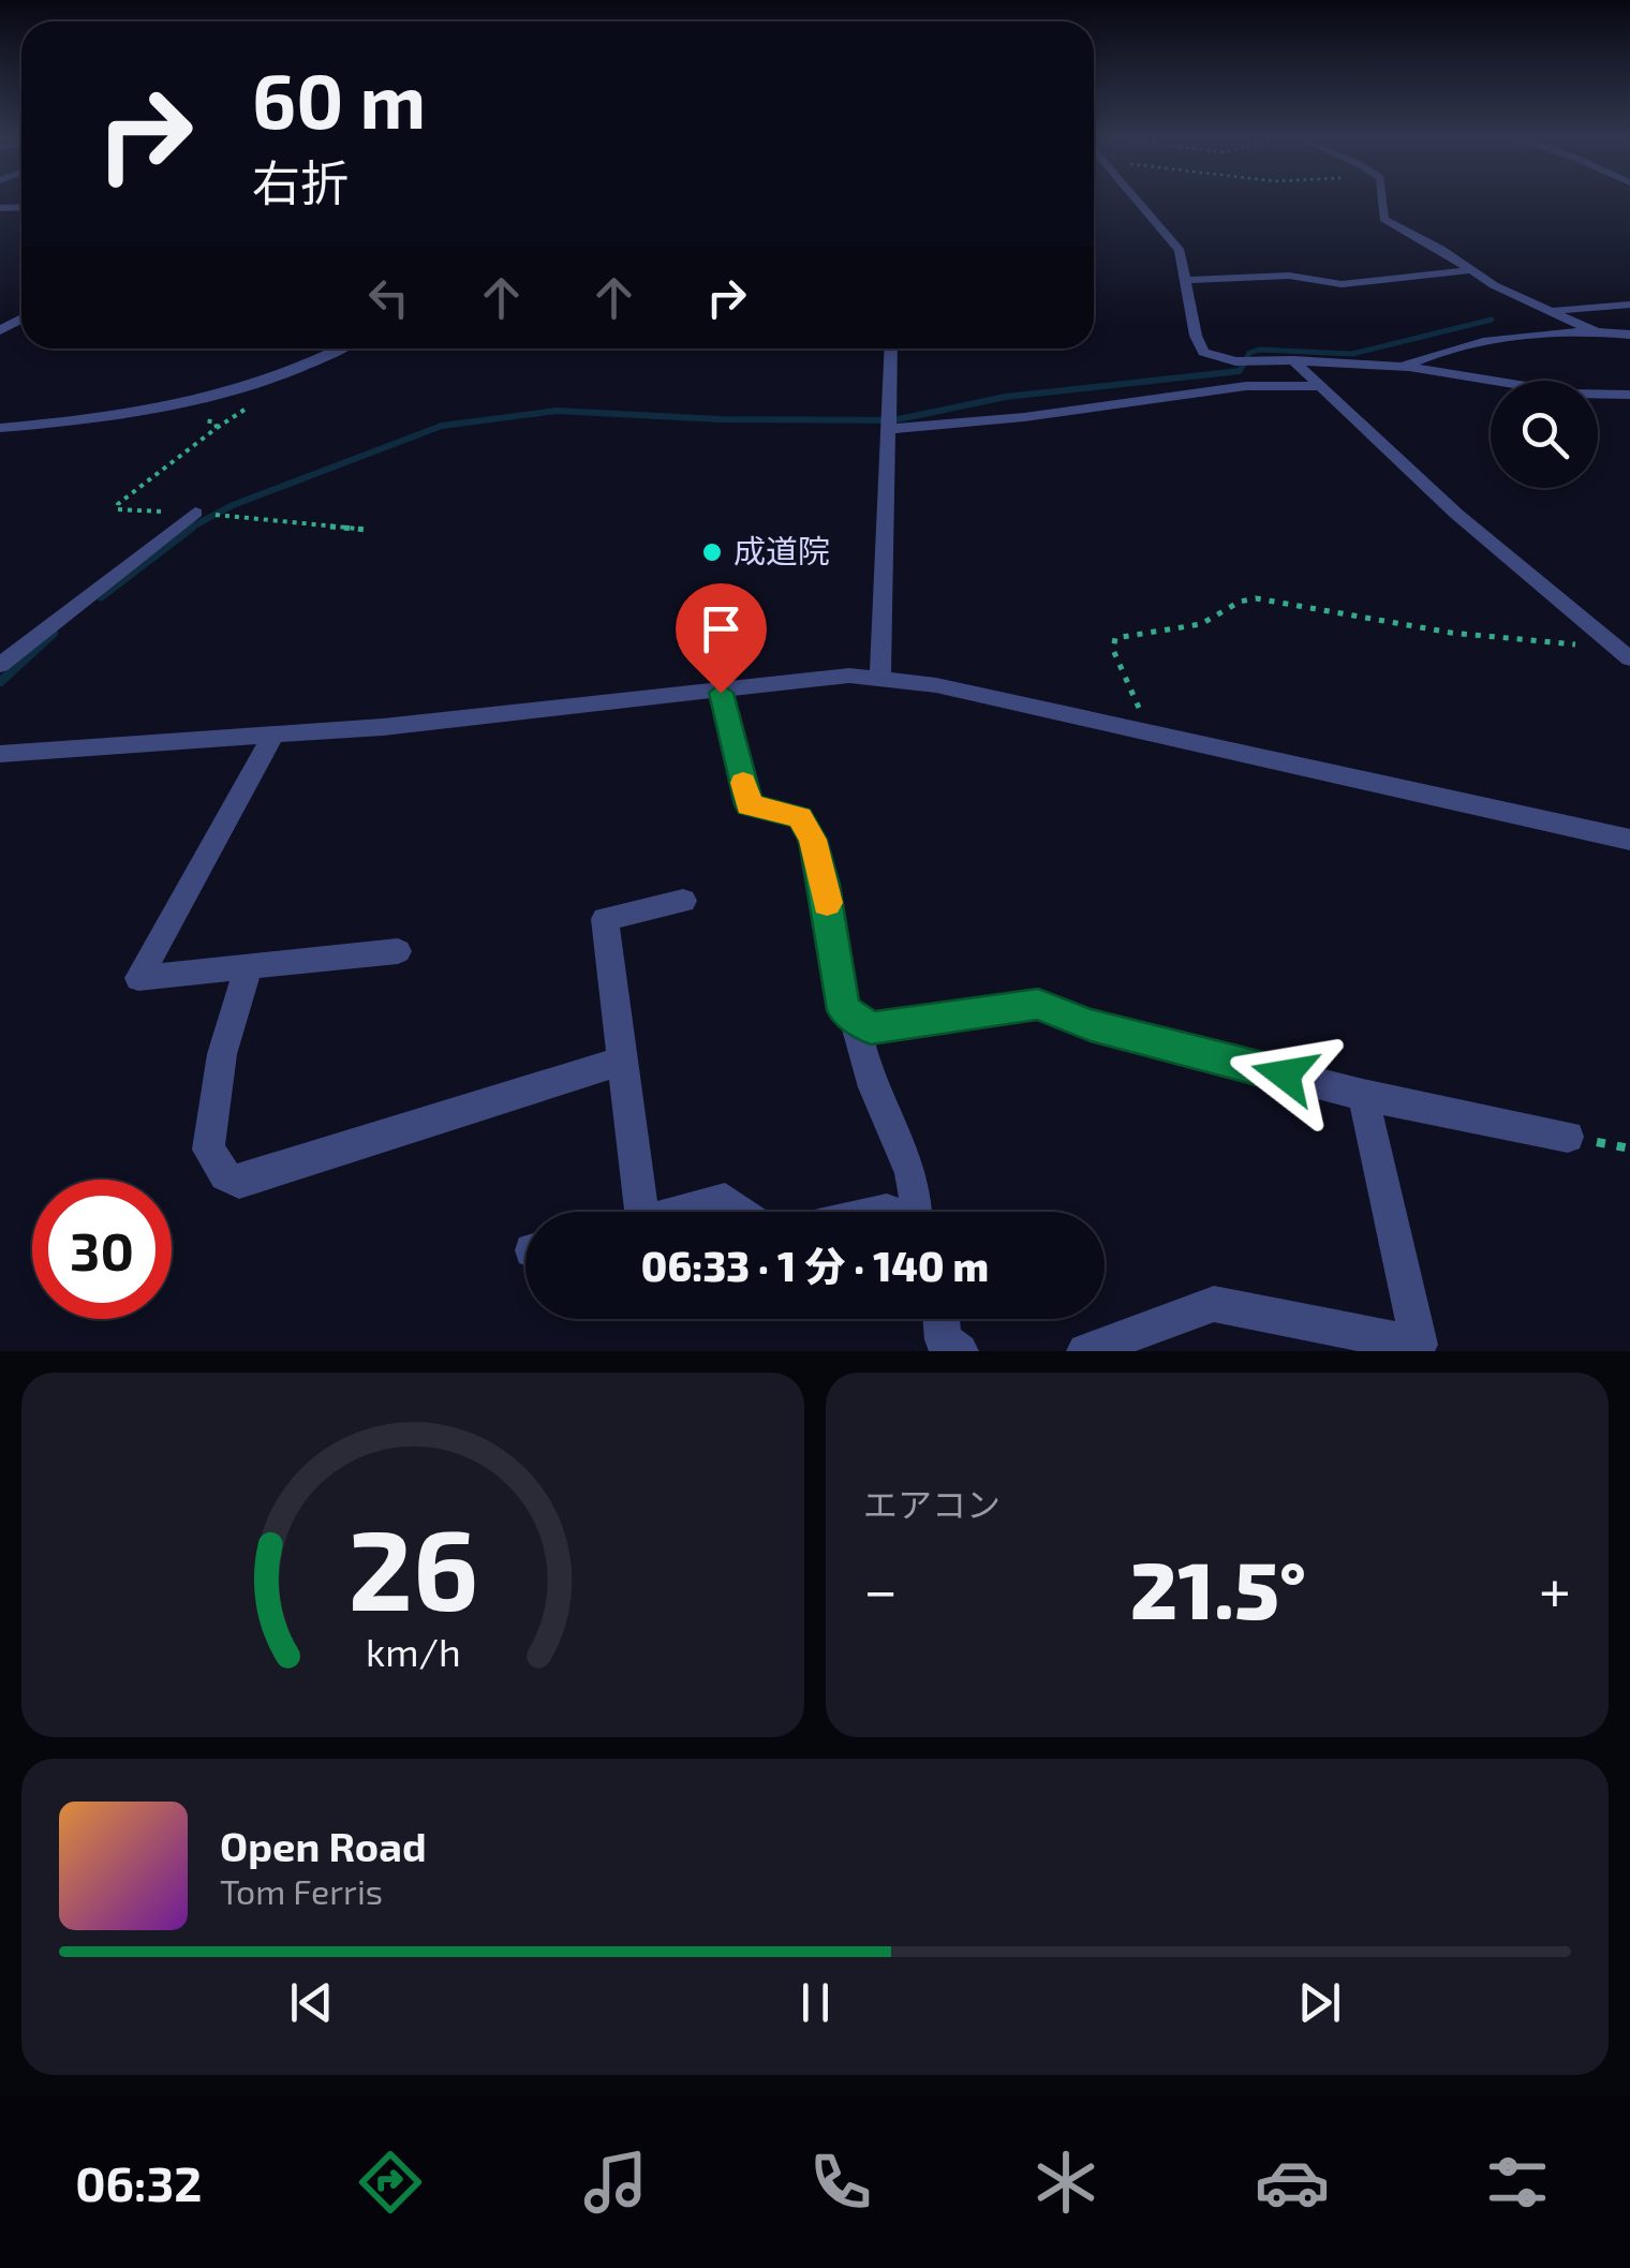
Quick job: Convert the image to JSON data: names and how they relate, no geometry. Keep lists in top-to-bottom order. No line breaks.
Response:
{"places":["成道院"],"page":{"turn":["60 m","右折"],"limit":"30","trip":"06:33 · 1 分 · 140 m","tile":"エアコン","heat":["−","21.5°","+"],"song":["Open Road","Tom Ferris"],"tabs":"06:32","gauge":["26","km/h"]}}
